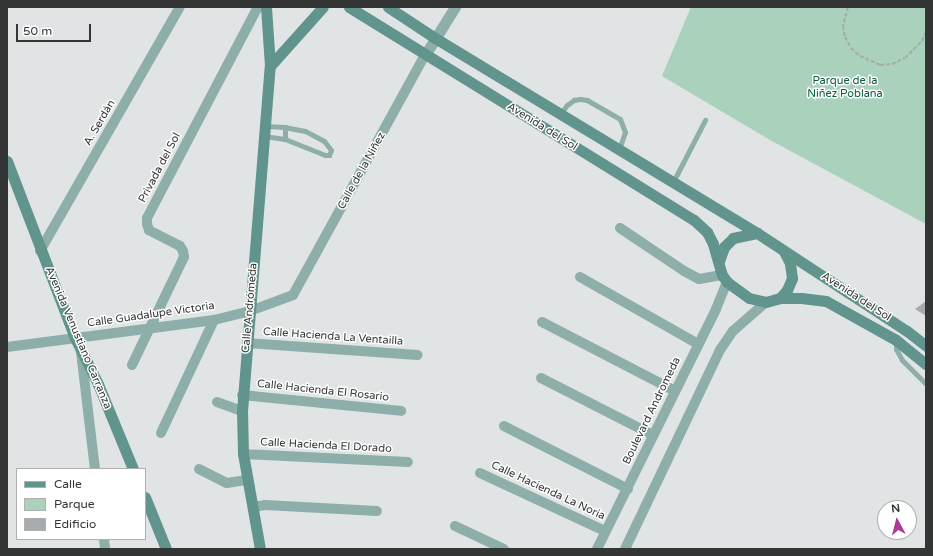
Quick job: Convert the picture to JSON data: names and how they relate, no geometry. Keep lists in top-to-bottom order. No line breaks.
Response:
{"streets":{"main road":["Avenida del Sol","Calle Andrómeda","Avenida Venustiano Carranza"],"street":["A. Serdán","Privada del Sol","Calle de la Niñez","Calle Guadalupe Victoria","Calle Hacienda La Ventailla","Calle Hacienda El Rosario","Boulevard Andromeda","Calle Hacienda El Dorado","Calle Hacienda La Noria"]},"crossings":[["A. Serdán","Avenida Venustiano Carranza"],["Avenida del Sol","Calle de la Niñez"],["Avenida del Sol","Boulevard Andromeda"],["Privada del Sol","Calle Guadalupe Victoria"],["Calle de la Niñez","Calle Andrómeda"],["Calle de la Niñez","Calle Guadalupe Victoria"],["Calle Andrómeda","Calle Guadalupe Victoria"],["Calle Andrómeda","Calle Hacienda La Ventailla"],["Calle Andrómeda","Calle Hacienda El Rosario"],["Calle Andrómeda","Calle Hacienda El Dorado"],["Calle Guadalupe Victoria","Avenida Venustiano Carranza"],["Boulevard Andromeda","Calle Hacienda La Noria"]],"parks":["Parque de la Niñez Poblana"],"legend":["Calle","Parque","Edificio"],"scale_bar":"50 m","north":"top"}
